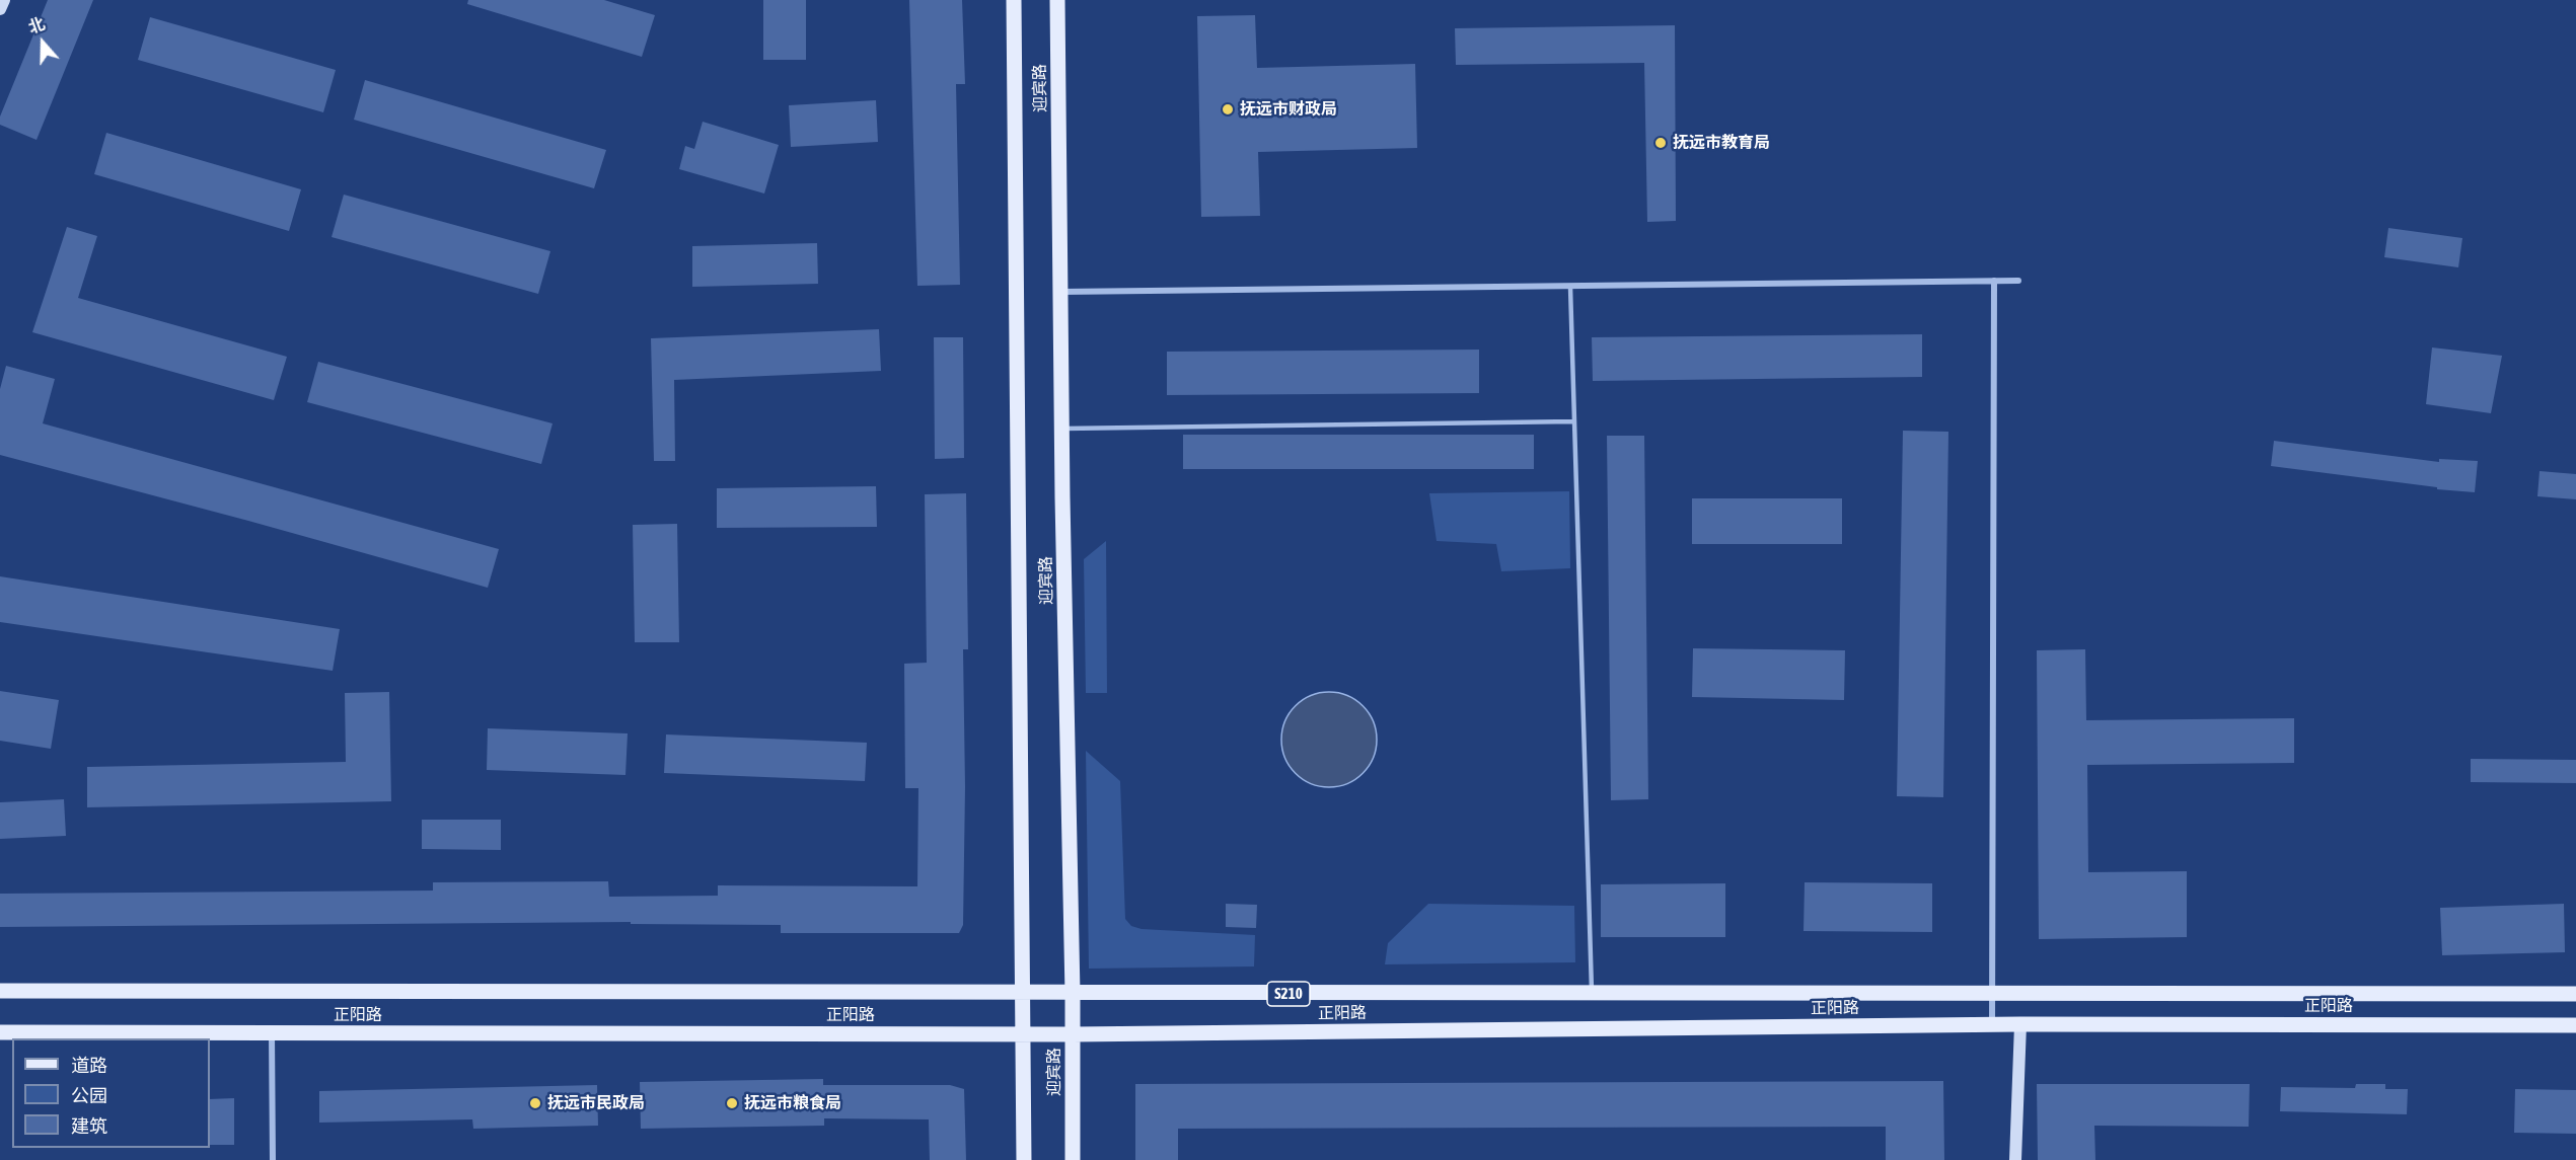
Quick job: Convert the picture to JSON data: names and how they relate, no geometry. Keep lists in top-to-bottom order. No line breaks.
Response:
{"streets":{"main road":["迎宾路","S210","正阳路"]},"crossings":[["迎宾路","正阳路"]],"places":["抚远市财政局","抚远市教育局","抚远市民政局","抚远市粮食局"],"legend":["道路","公园","建筑"],"north":"top"}
